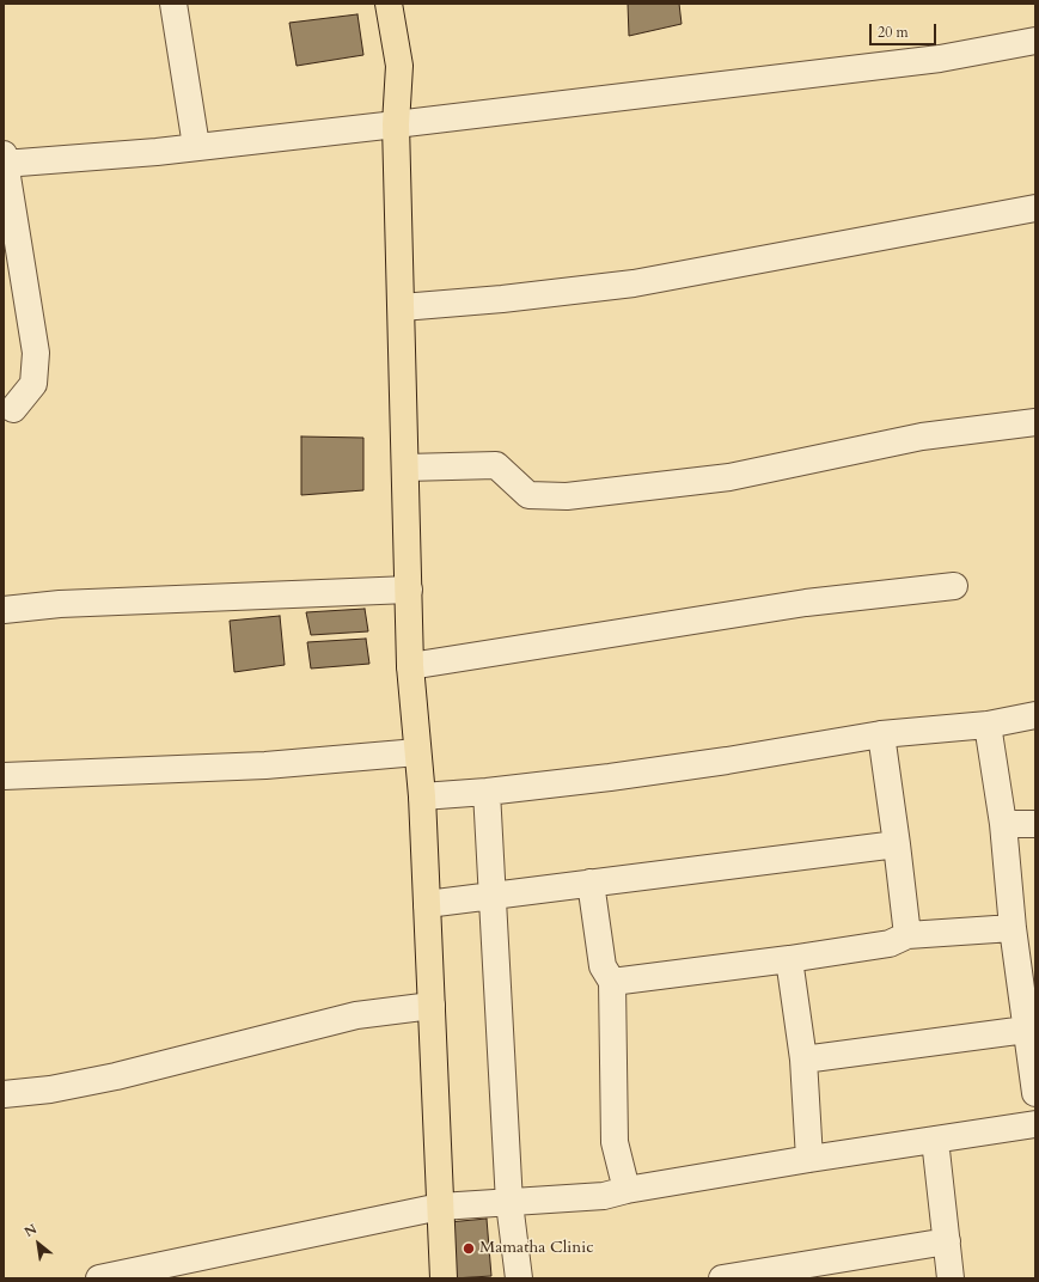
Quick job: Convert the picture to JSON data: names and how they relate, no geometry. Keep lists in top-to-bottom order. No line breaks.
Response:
{"places":["Mamatha Clinic"],"scale_bar":"20 m","north":"top left"}
